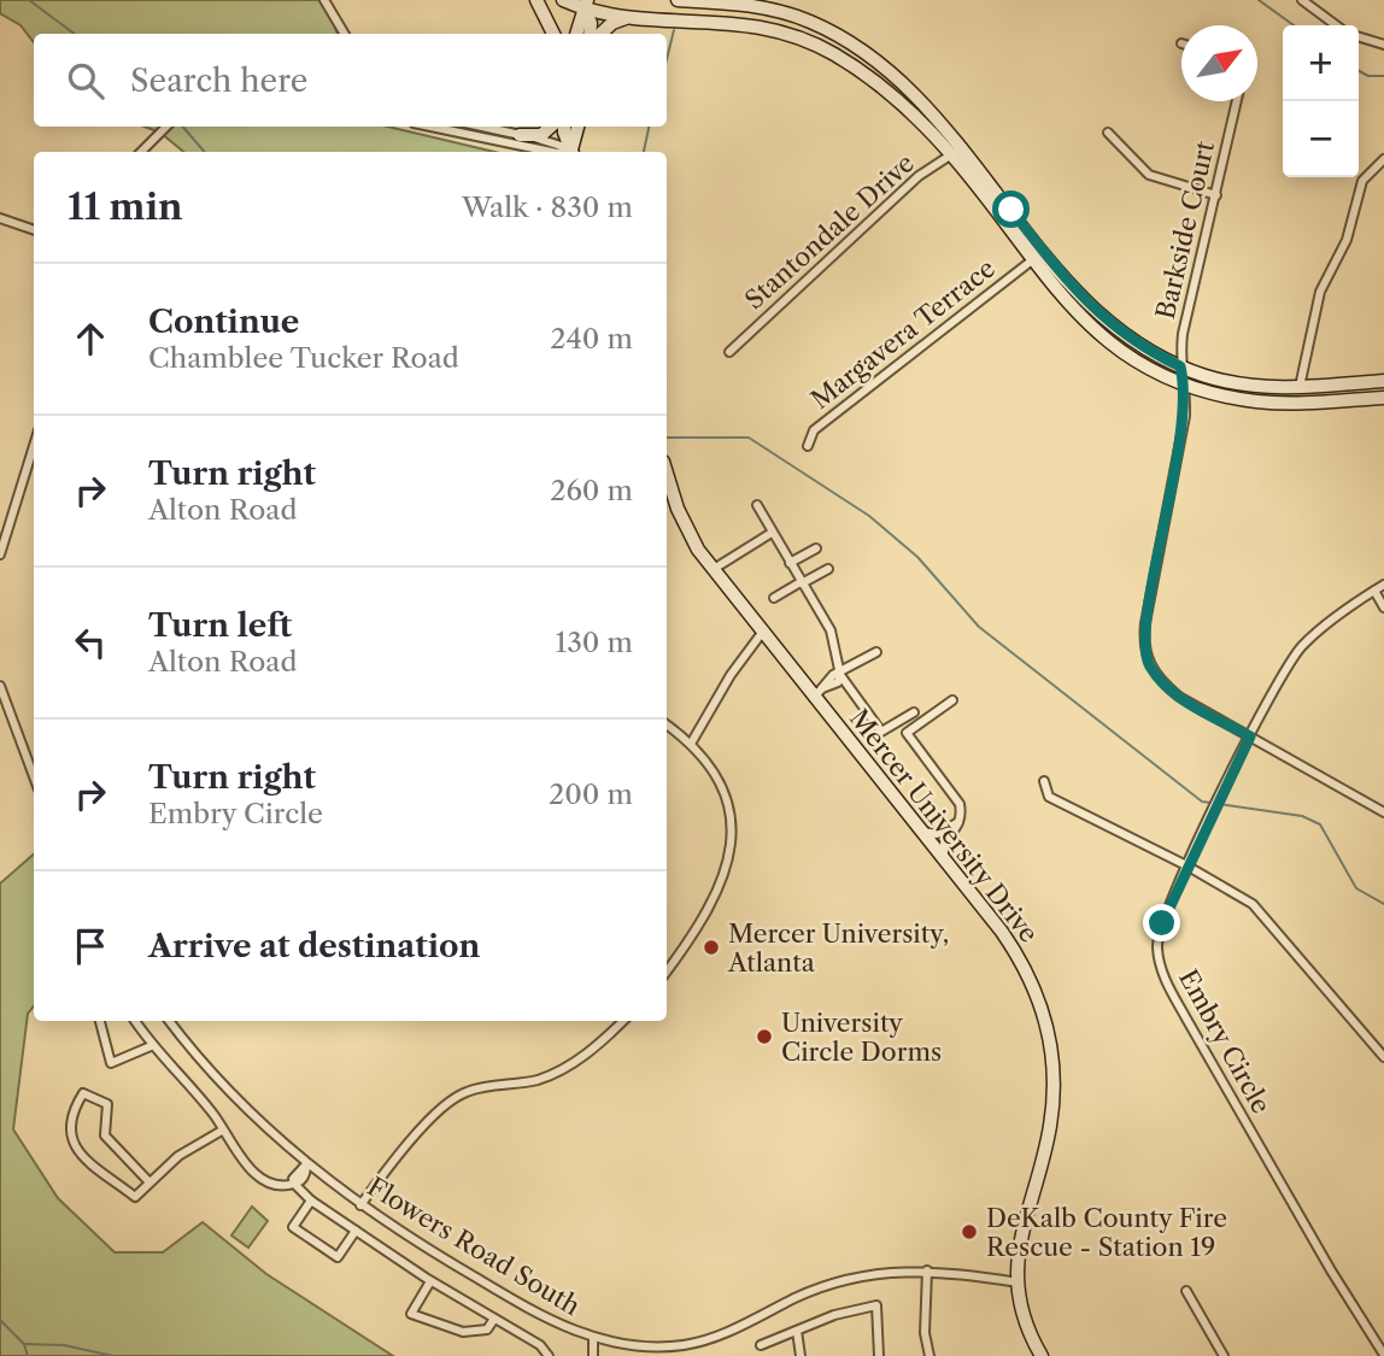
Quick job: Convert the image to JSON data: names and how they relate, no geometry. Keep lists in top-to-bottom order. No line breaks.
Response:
{"streets":{"main road":["Mercer University Drive"],"street":["Barkside Court","Stantondale Drive","Margavera Terrace","Embry Circle","Flowers Road South"]},"crossings":[["Barkside Court","Embry Circle"],["Mercer University Drive","Flowers Road South"]],"places":["Mercer University, Atlanta","University Circle Dorms","DeKalb County Fire Rescue - Station 19"],"north":"top right","page":{"map_buttons":["+","−"],"search":"Search here","heading":["11 min","Walk · 830 m"],"list":[["Continue","Chamblee Tucker Road","240 m"],["Turn right","Alton Road","260 m"],["Turn left","Alton Road","130 m"],["Turn right","Embry Circle","200 m"],"Arrive at destination"]}}
